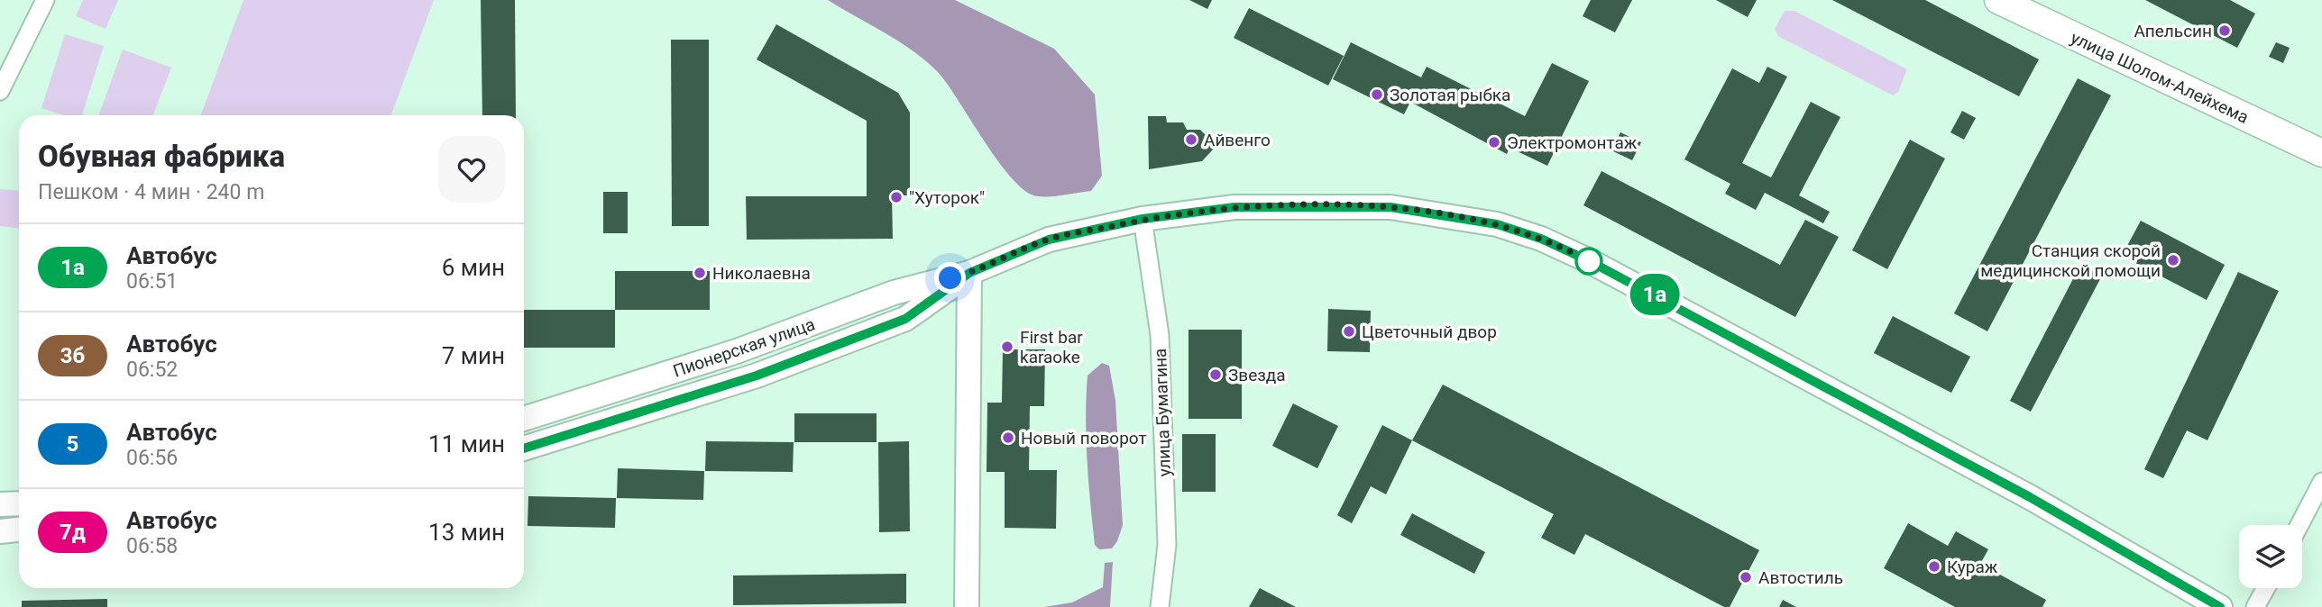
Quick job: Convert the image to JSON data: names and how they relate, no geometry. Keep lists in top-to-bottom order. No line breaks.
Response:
{"streets":{"main road":["улица Шолом-Алейхема","Пионерская улица"],"street":["улица Бумагина"]},"crossings":[["Пионерская улица","улица Бумагина"]],"places":["Апельсин","Золотая рыбка","Айвенго","Электромонтаж","\"Хуторок\"","Станция скорой медицинской помощи","Николаевна","Цветочный двор","First bar karaoke","Звезда","Новый поворот","Кураж","Автостиль"],"lines":["bus line 1а"],"page":{"on_map":"1а","heading":["Обувная фабрика","Пешком · 4 мин · 240 m"],"list":[{"mark":"1а","name":"Автобус","note":"06:51","value":"6 мин"},{"mark":"3б","name":"Автобус","note":"06:52","value":"7 мин"},{"mark":"5","name":"Автобус","note":"06:56","value":"11 мин"},{"mark":"7д","name":"Автобус","note":"06:58","value":"13 мин"}]}}
